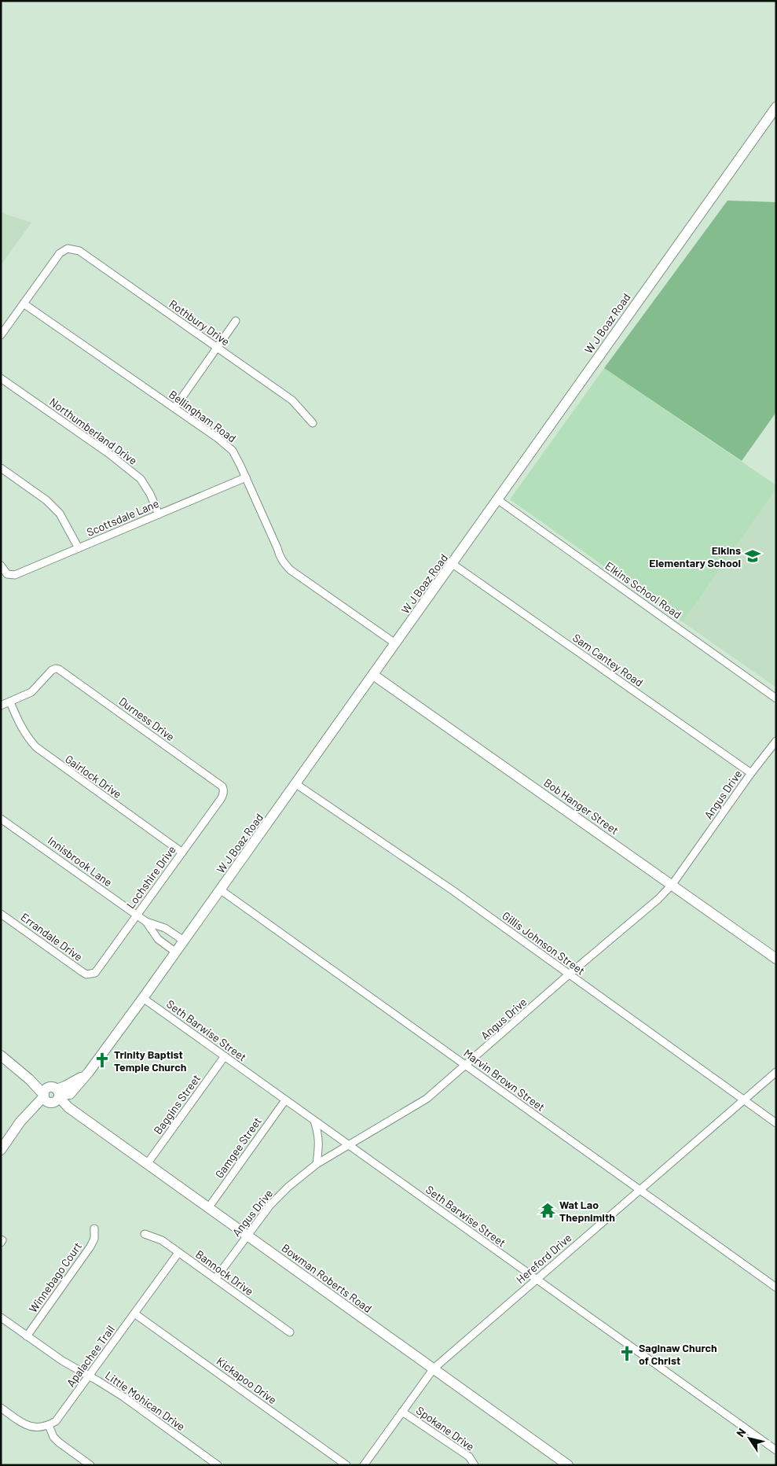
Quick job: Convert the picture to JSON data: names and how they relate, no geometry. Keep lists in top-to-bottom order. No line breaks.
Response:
{"streets":{"street":["Rothbury Drive","W J Boaz Road","Bellingham Road","Northumberland Drive","Scottsdale Lane","Elkins School Road","Sam Cantey Road","Durness Drive","Gairlock Drive","Angus Drive","Bob Hanger Street","Innisbrook Lane","Lochshire Drive","Errandale Drive","Gillis Johnson Street","Seth Barwise Street","Marvin Brown Street","Baggins Street","Gamgee Street","Hereford Drive","Bannock Drive","Winnebago Court","Bowman Roberts Road","Apalachee Trail","Kickapoo Drive","Little Mohican Drive","Spokane Drive"]},"crossings":[["Rothbury Drive","Bellingham Road"],["W J Boaz Road","Bellingham Road"],["W J Boaz Road","Elkins School Road"],["W J Boaz Road","Sam Cantey Road"],["W J Boaz Road","Bob Hanger Street"],["W J Boaz Road","Innisbrook Lane"],["W J Boaz Road","Gillis Johnson Street"],["W J Boaz Road","Seth Barwise Street"],["W J Boaz Road","Marvin Brown Street"],["W J Boaz Road","Bowman Roberts Road"],["Bellingham Road","Scottsdale Lane"],["Northumberland Drive","Scottsdale Lane"],["Sam Cantey Road","Angus Drive"],["Durness Drive","Gairlock Drive"],["Durness Drive","Lochshire Drive"],["Gairlock Drive","Lochshire Drive"],["Angus Drive","Bob Hanger Street"],["Angus Drive","Gillis Johnson Street"],["Angus Drive","Seth Barwise Street"],["Angus Drive","Marvin Brown Street"],["Angus Drive","Bannock Drive"],["Angus Drive","Bowman Roberts Road"],["Innisbrook Lane","Lochshire Drive"],["Lochshire Drive","Errandale Drive"],["Gillis Johnson Street","Hereford Drive"],["Seth Barwise Street","Baggins Street"],["Seth Barwise Street","Gamgee Street"],["Seth Barwise Street","Hereford Drive"],["Marvin Brown Street","Hereford Drive"],["Baggins Street","Bowman Roberts Road"],["Gamgee Street","Bowman Roberts Road"],["Hereford Drive","Bowman Roberts Road"],["Hereford Drive","Spokane Drive"],["Bannock Drive","Apalachee Trail"],["Winnebago Court","Little Mohican Drive"],["Apalachee Trail","Kickapoo Drive"],["Apalachee Trail","Little Mohican Drive"]],"places":{"school or university":["Elkins Elementary School"],"church":["Trinity Baptist Temple Church","Saginaw Church of Christ"],"temple":["Wat Lao Thepnimith"]},"north":"top left"}
